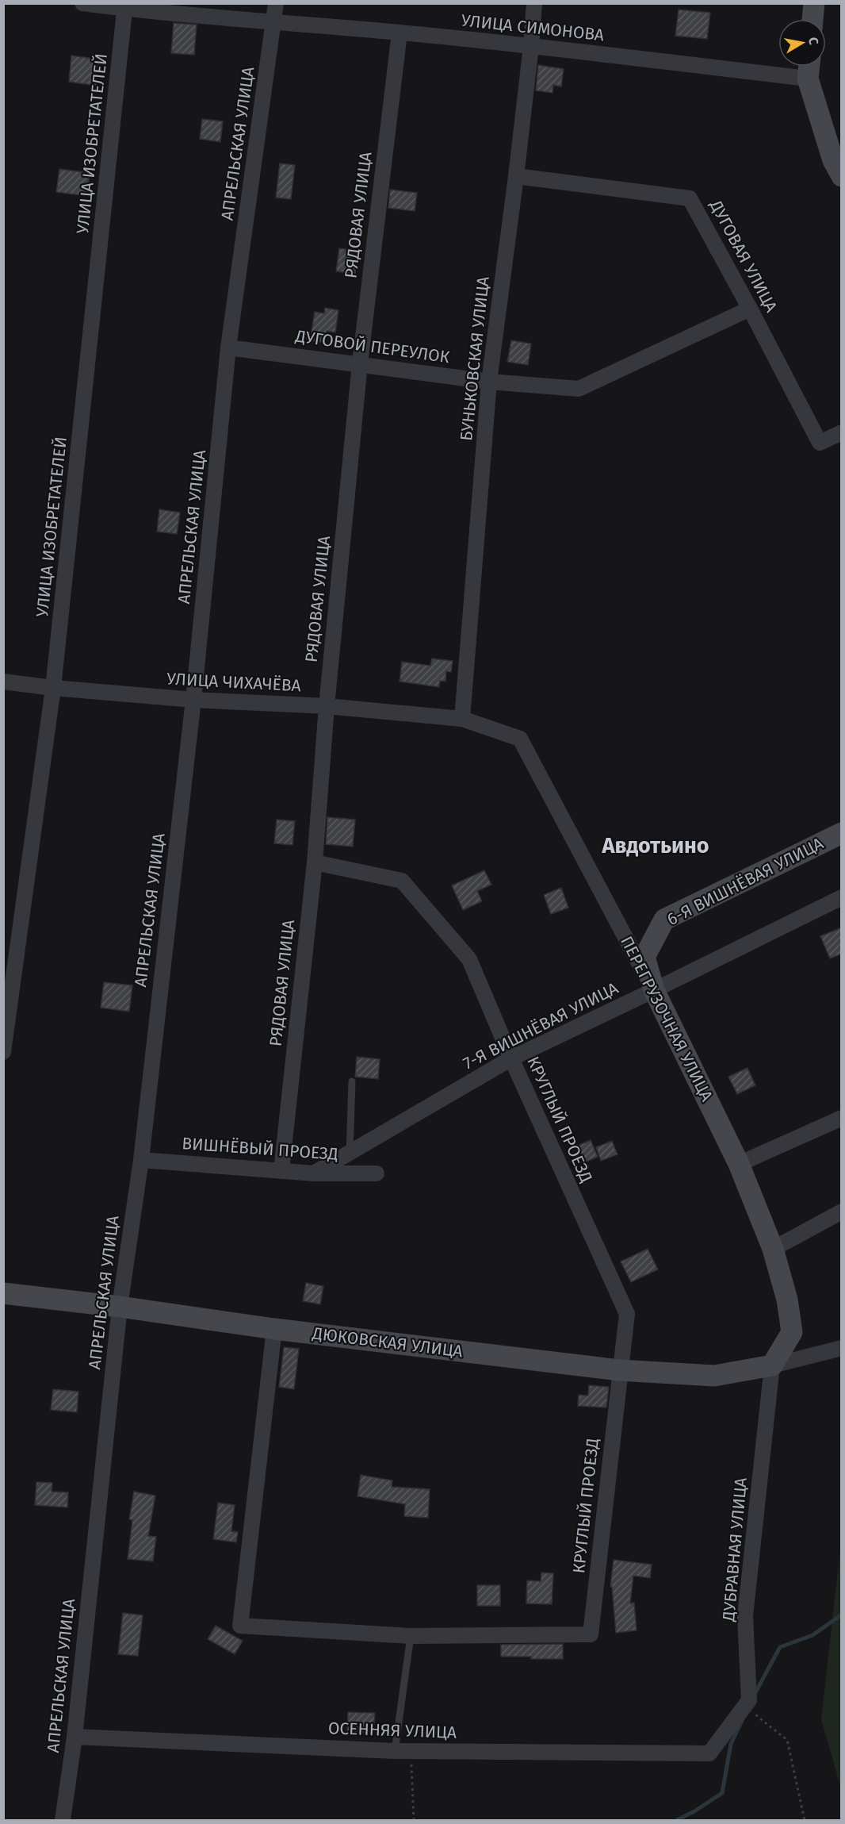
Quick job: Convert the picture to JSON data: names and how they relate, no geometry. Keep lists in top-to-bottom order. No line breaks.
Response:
{"streets":{"street":["УЛИЦА СИМОНОВА","УЛИЦА ИЗОБРЕТАТЕЛЕЙ","АПРЕЛЬСКАЯ УЛИЦА","РЯДОВАЯ УЛИЦА","ДУГОВАЯ УЛИЦА","ДУГОВОЙ ПЕРЕУЛОК","БУНЬКОВСКАЯ УЛИЦА","УЛИЦА ЧИХАЧЁВА","6-Я ВИШНЁВАЯ УЛИЦА","ПЕРЕГРУЗОЧНАЯ УЛИЦА","7-Я ВИШНЁВАЯ УЛИЦА","КРУГЛЫЙ ПРОЕЗД","ВИШНЁВЫЙ ПРОЕЗД","ДЮКОВСКАЯ УЛИЦА","ДУБРАВНАЯ УЛИЦА","ОСЕННЯЯ УЛИЦА"]},"crossings":[["УЛИЦА СИМОНОВА","УЛИЦА ИЗОБРЕТАТЕЛЕЙ"],["УЛИЦА СИМОНОВА","АПРЕЛЬСКАЯ УЛИЦА"],["УЛИЦА СИМОНОВА","РЯДОВАЯ УЛИЦА"],["УЛИЦА СИМОНОВА","БУНЬКОВСКАЯ УЛИЦА"],["УЛИЦА ИЗОБРЕТАТЕЛЕЙ","УЛИЦА ЧИХАЧЁВА"],["АПРЕЛЬСКАЯ УЛИЦА","ДУГОВОЙ ПЕРЕУЛОК"],["АПРЕЛЬСКАЯ УЛИЦА","УЛИЦА ЧИХАЧЁВА"],["АПРЕЛЬСКАЯ УЛИЦА","ВИШНЁВЫЙ ПРОЕЗД"],["АПРЕЛЬСКАЯ УЛИЦА","ДЮКОВСКАЯ УЛИЦА"],["АПРЕЛЬСКАЯ УЛИЦА","ОСЕННЯЯ УЛИЦА"],["РЯДОВАЯ УЛИЦА","ДУГОВОЙ ПЕРЕУЛОК"],["РЯДОВАЯ УЛИЦА","УЛИЦА ЧИХАЧЁВА"],["РЯДОВАЯ УЛИЦА","КРУГЛЫЙ ПРОЕЗД"],["РЯДОВАЯ УЛИЦА","ВИШНЁВЫЙ ПРОЕЗД"],["ДУГОВАЯ УЛИЦА","ДУГОВОЙ ПЕРЕУЛОК"],["ДУГОВАЯ УЛИЦА","БУНЬКОВСКАЯ УЛИЦА"],["ДУГОВОЙ ПЕРЕУЛОК","БУНЬКОВСКАЯ УЛИЦА"],["БУНЬКОВСКАЯ УЛИЦА","УЛИЦА ЧИХАЧЁВА"],["БУНЬКОВСКАЯ УЛИЦА","ПЕРЕГРУЗОЧНАЯ УЛИЦА"],["УЛИЦА ЧИХАЧЁВА","ПЕРЕГРУЗОЧНАЯ УЛИЦА"],["6-Я ВИШНЁВАЯ УЛИЦА","ПЕРЕГРУЗОЧНАЯ УЛИЦА"],["6-Я ВИШНЁВАЯ УЛИЦА","7-Я ВИШНЁВАЯ УЛИЦА"],["ПЕРЕГРУЗОЧНАЯ УЛИЦА","7-Я ВИШНЁВАЯ УЛИЦА"],["ПЕРЕГРУЗОЧНАЯ УЛИЦА","ДЮКОВСКАЯ УЛИЦА"],["ПЕРЕГРУЗОЧНАЯ УЛИЦА","ДУБРАВНАЯ УЛИЦА"],["7-Я ВИШНЁВАЯ УЛИЦА","КРУГЛЫЙ ПРОЕЗД"],["7-Я ВИШНЁВАЯ УЛИЦА","ВИШНЁВЫЙ ПРОЕЗД"],["КРУГЛЫЙ ПРОЕЗД","ДЮКОВСКАЯ УЛИЦА"],["ДЮКОВСКАЯ УЛИЦА","ДУБРАВНАЯ УЛИЦА"],["ДУБРАВНАЯ УЛИЦА","ОСЕННЯЯ УЛИЦА"]],"districts":["Авдотьино"],"north":"right"}
